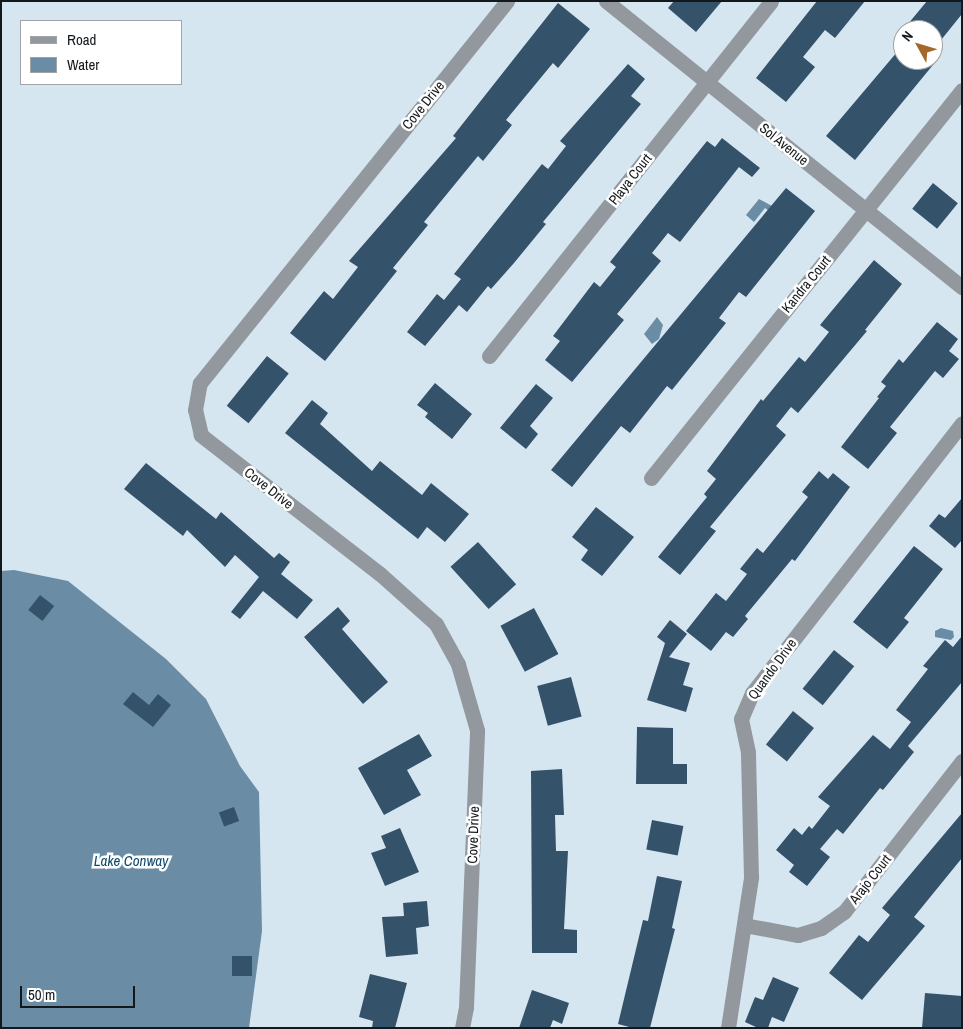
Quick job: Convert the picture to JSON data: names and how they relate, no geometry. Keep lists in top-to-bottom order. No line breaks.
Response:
{"streets":{"street":["Cove Drive","Sol Avenue","Playa Court","Kandra Court","Quando Drive","Arajo Court"]},"crossings":[["Sol Avenue","Playa Court"],["Sol Avenue","Kandra Court"],["Quando Drive","Arajo Court"]],"water":["Lake Conway"],"legend":["Road","Water"],"scale_bar":"50 m","north":"top left"}
